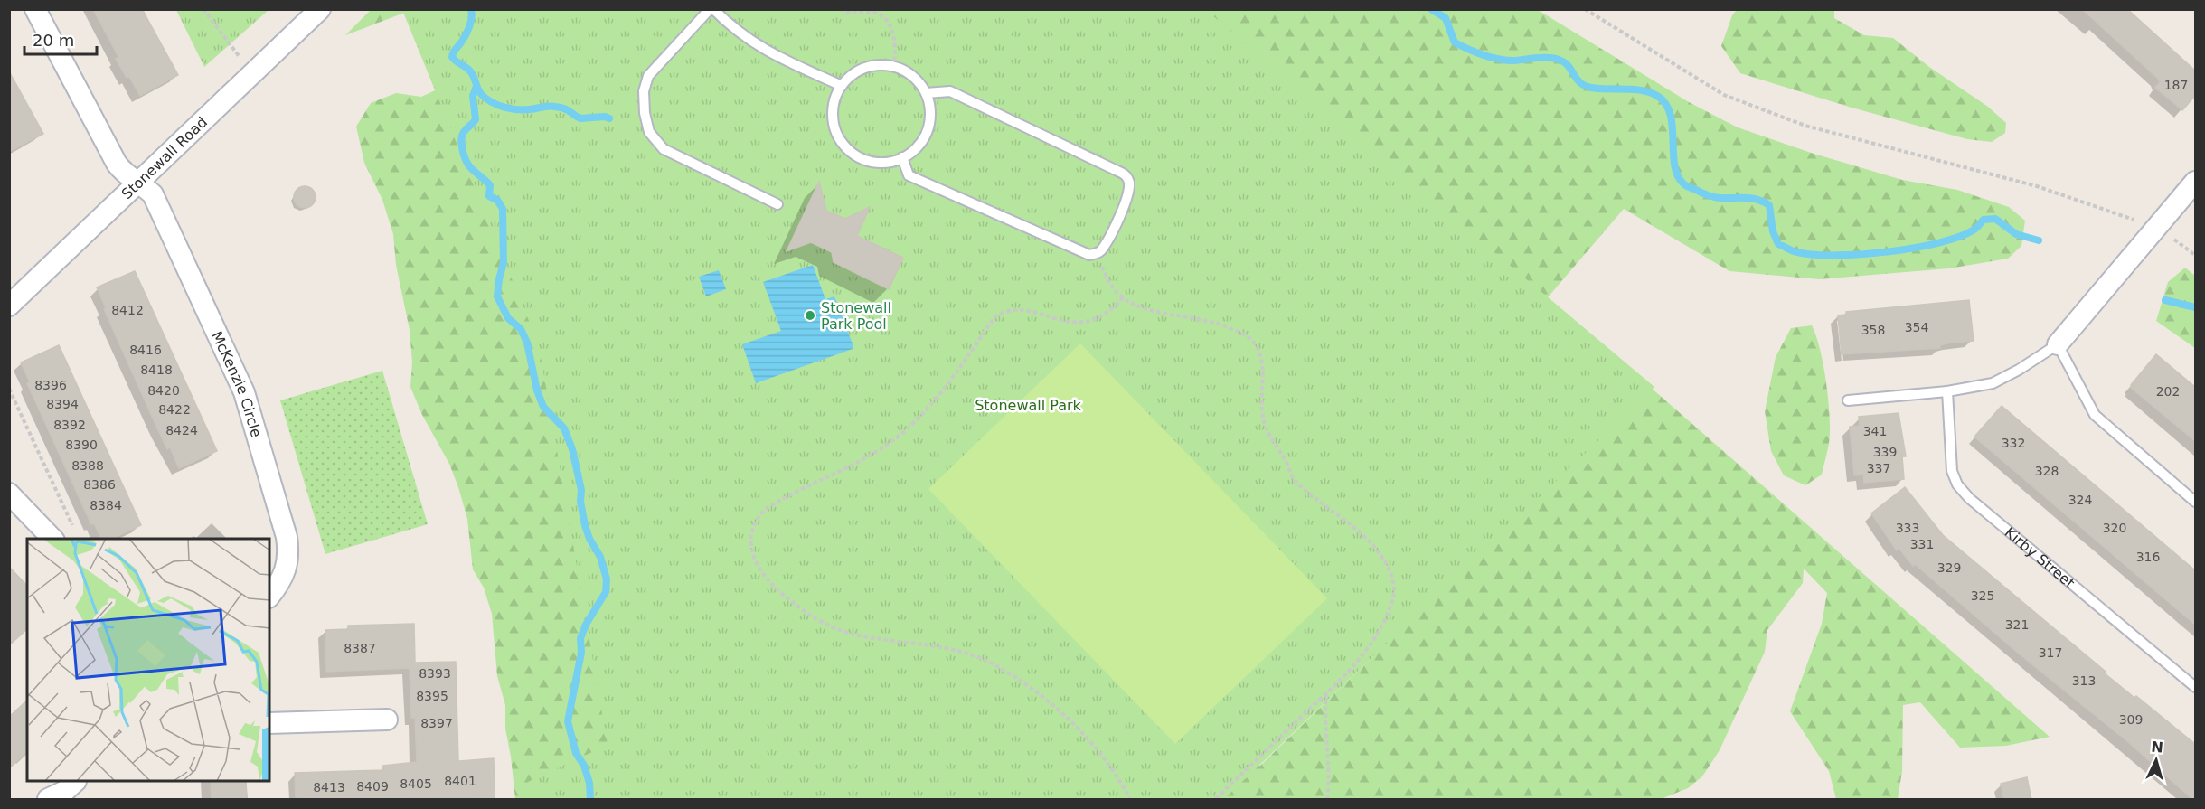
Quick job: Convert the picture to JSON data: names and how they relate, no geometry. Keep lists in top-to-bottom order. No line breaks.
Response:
{"streets":{"street":["Stonewall Road","McKenzie Circle"],"lane":["Kirby Street"]},"crossings":[["Stonewall Road","McKenzie Circle"]],"parks":["Stonewall Park"],"places":["Stonewall Park Pool"],"house_numbers":["187","8412","354","358","8416","8418","8396","8420","202","8394","8422","8392","8424","341","332","8390","339","8388","337","328","8386","324","8384","333","320","331","316","329","325","321","8387","317","8393","313","8395","309","8397","8401","8405","8409","8413"],"scale_bar":"20 m","north":"top"}
